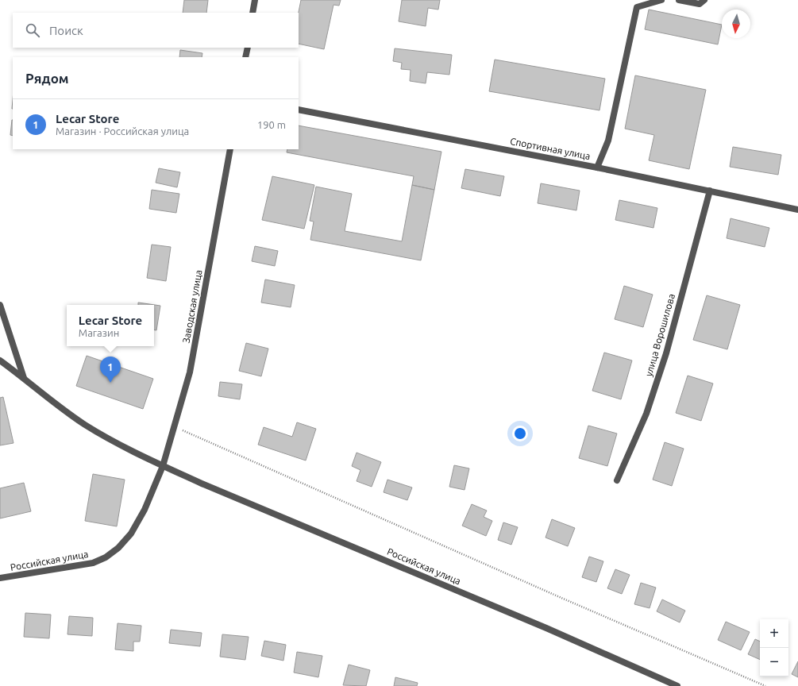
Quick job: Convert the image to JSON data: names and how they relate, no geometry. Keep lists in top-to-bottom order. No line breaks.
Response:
{"streets":{"street":["Спортивная улица","Заводская улица","улица Ворошилова","Российская улица"]},"crossings":[["Спортивная улица","улица Ворошилова"],["Заводская улица","Российская улица"]],"north":"bottom","page":{"search":"Поиск","heading":"Рядом","list":[{"mark":"1","name":"Lecar Store","note":"Магазин · Российская улица","value":"190 m"}],"popup":["Lecar Store","Магазин"],"pins":"1","map_buttons":["+","−"]}}
